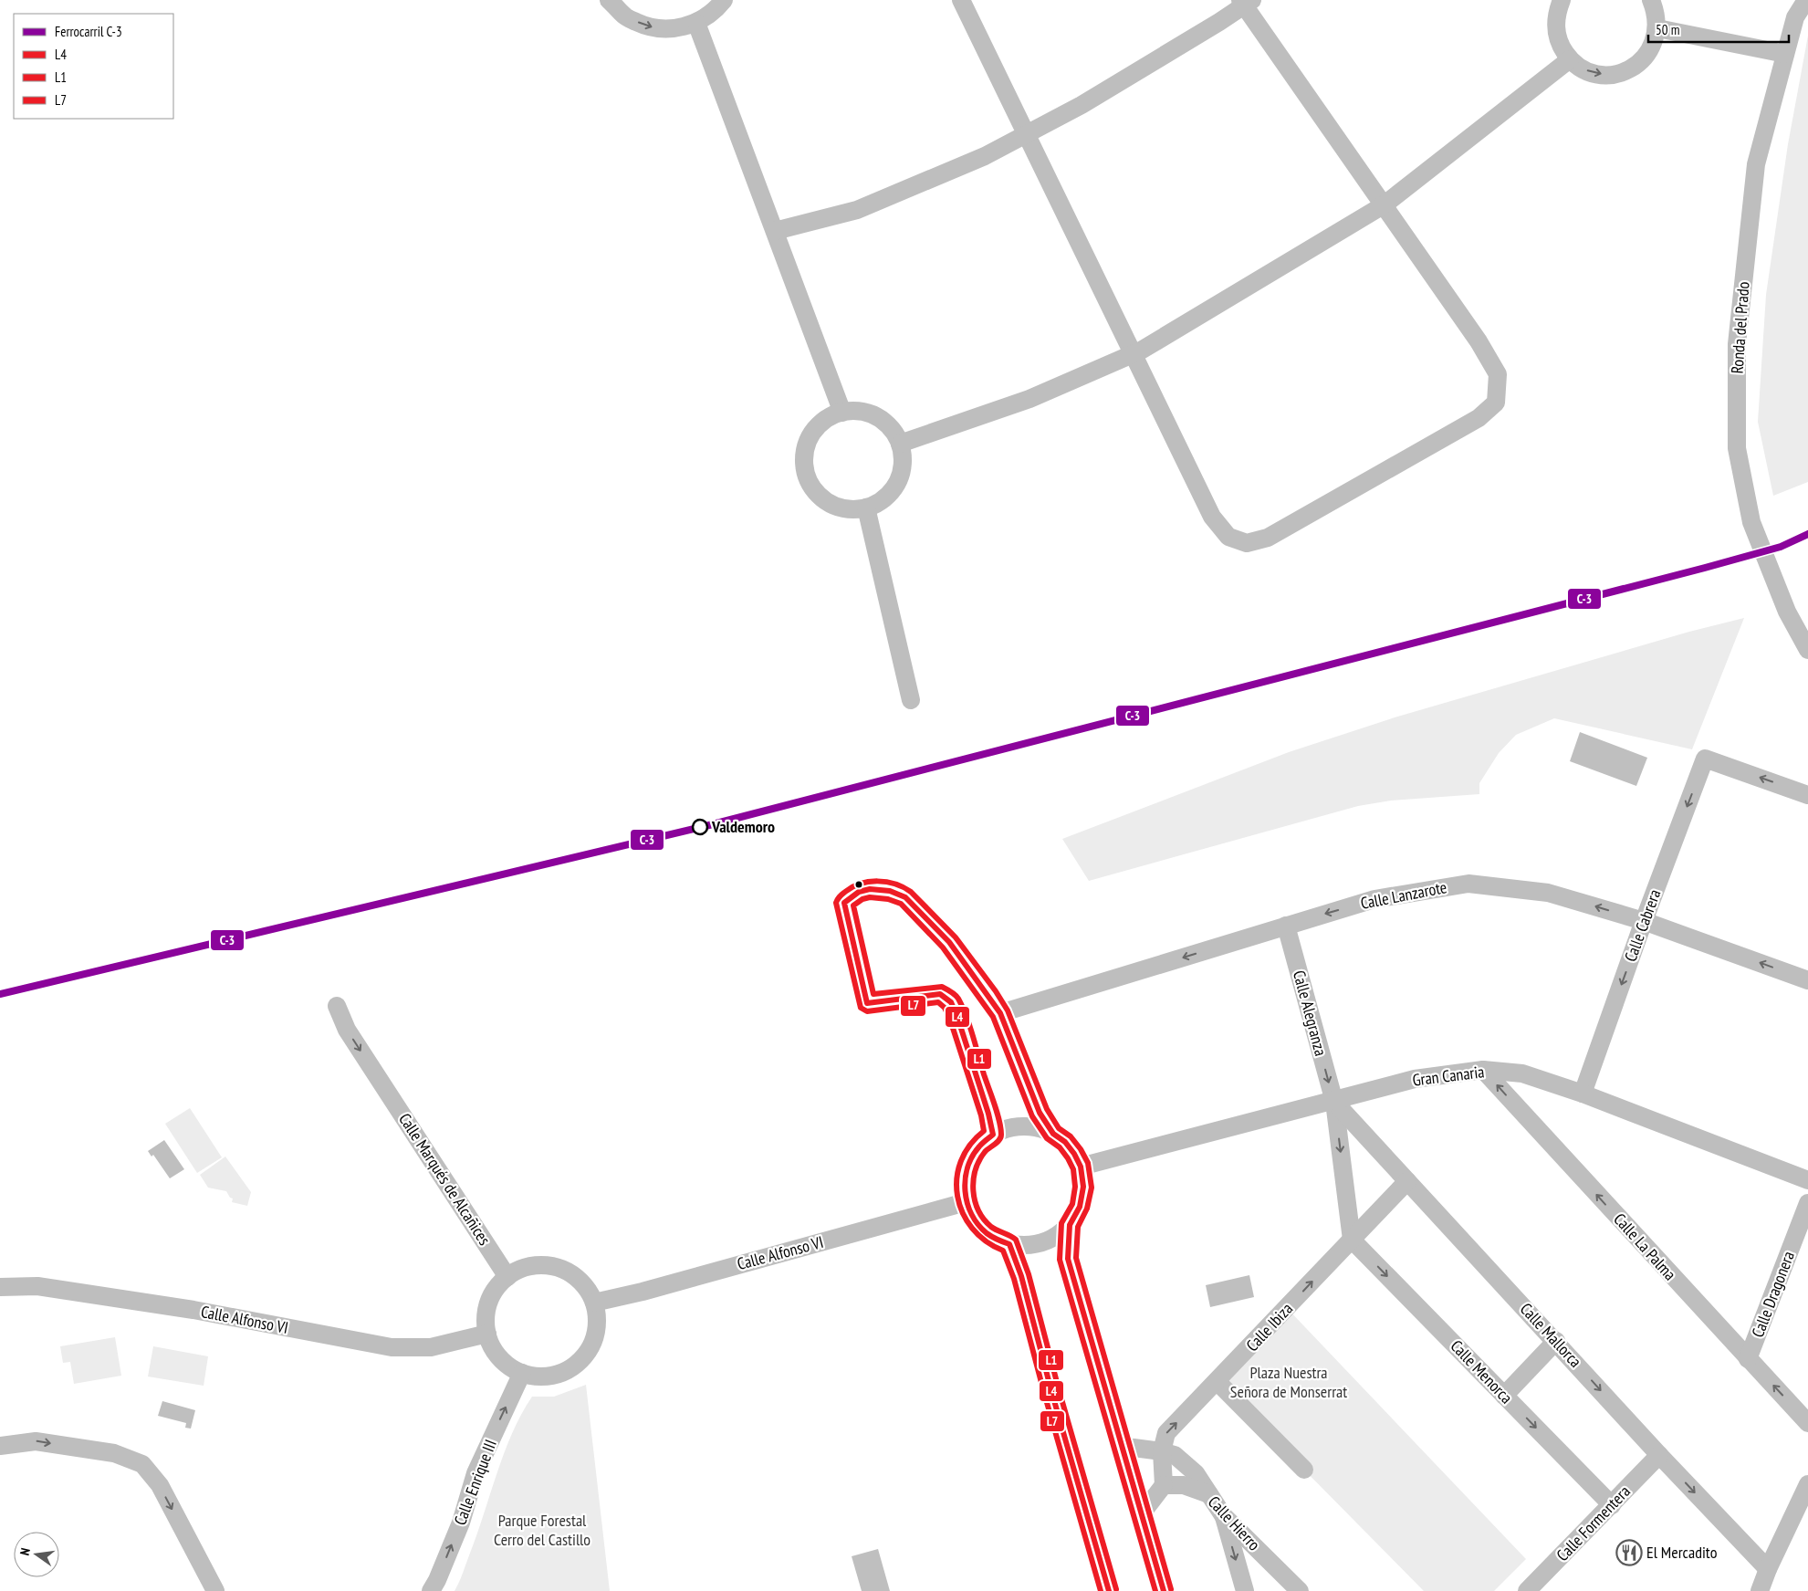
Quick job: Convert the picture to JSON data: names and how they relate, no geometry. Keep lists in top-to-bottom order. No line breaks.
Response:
{"streets":{"street":["Ronda del Prado","Calle Lanzarote","Calle Cabrera","Calle Alegranza","Gran Canaria","Calle Marqués de Alcañices","Calle La Palma","Calle Alfonso VI","Calle Dragonera","Calle Ibiza","Calle Mallorca","Calle Menorca","Calle Enrique III","Calle Hierro","Calle Formentera"]},"crossings":[["Calle Lanzarote","Calle Cabrera"],["Calle Lanzarote","Calle Alegranza"],["Calle Cabrera","Gran Canaria"],["Calle Alegranza","Gran Canaria"],["Calle Alegranza","Calle Ibiza"],["Calle Alegranza","Calle Mallorca"],["Calle Alegranza","Calle Menorca"],["Gran Canaria","Calle La Palma"],["Gran Canaria","Calle Alfonso VI"],["Gran Canaria","Calle Mallorca"],["Calle Marqués de Alcañices","Calle Alfonso VI"],["Calle Marqués de Alcañices","Calle Enrique III"],["Calle La Palma","Calle Dragonera"],["Calle Alfonso VI","Calle Enrique III"],["Calle Ibiza","Calle Mallorca"],["Calle Ibiza","Calle Menorca"],["Calle Ibiza","Calle Hierro"],["Calle Mallorca","Calle Formentera"],["Calle Menorca","Calle Formentera"]],"one_way":["Calle Lanzarote","Calle Cabrera","Calle Alegranza","Calle Marqués de Alcañices","Calle La Palma","Calle Ibiza","Calle Mallorca","Calle Menorca","Calle Enrique III"],"parks":["Plaza Nuestra Señora de Monserrat","Parque Forestal Cerro del Castillo"],"places":{"other":["Valdemoro"],"restaurant":["El Mercadito"]},"lines":["rail line C-3","transit line L7","transit line L4","transit line L1"],"legend":["Ferrocarril C-3","L4","L1","L7"],"scale_bar":"50 m","north":"left"}
